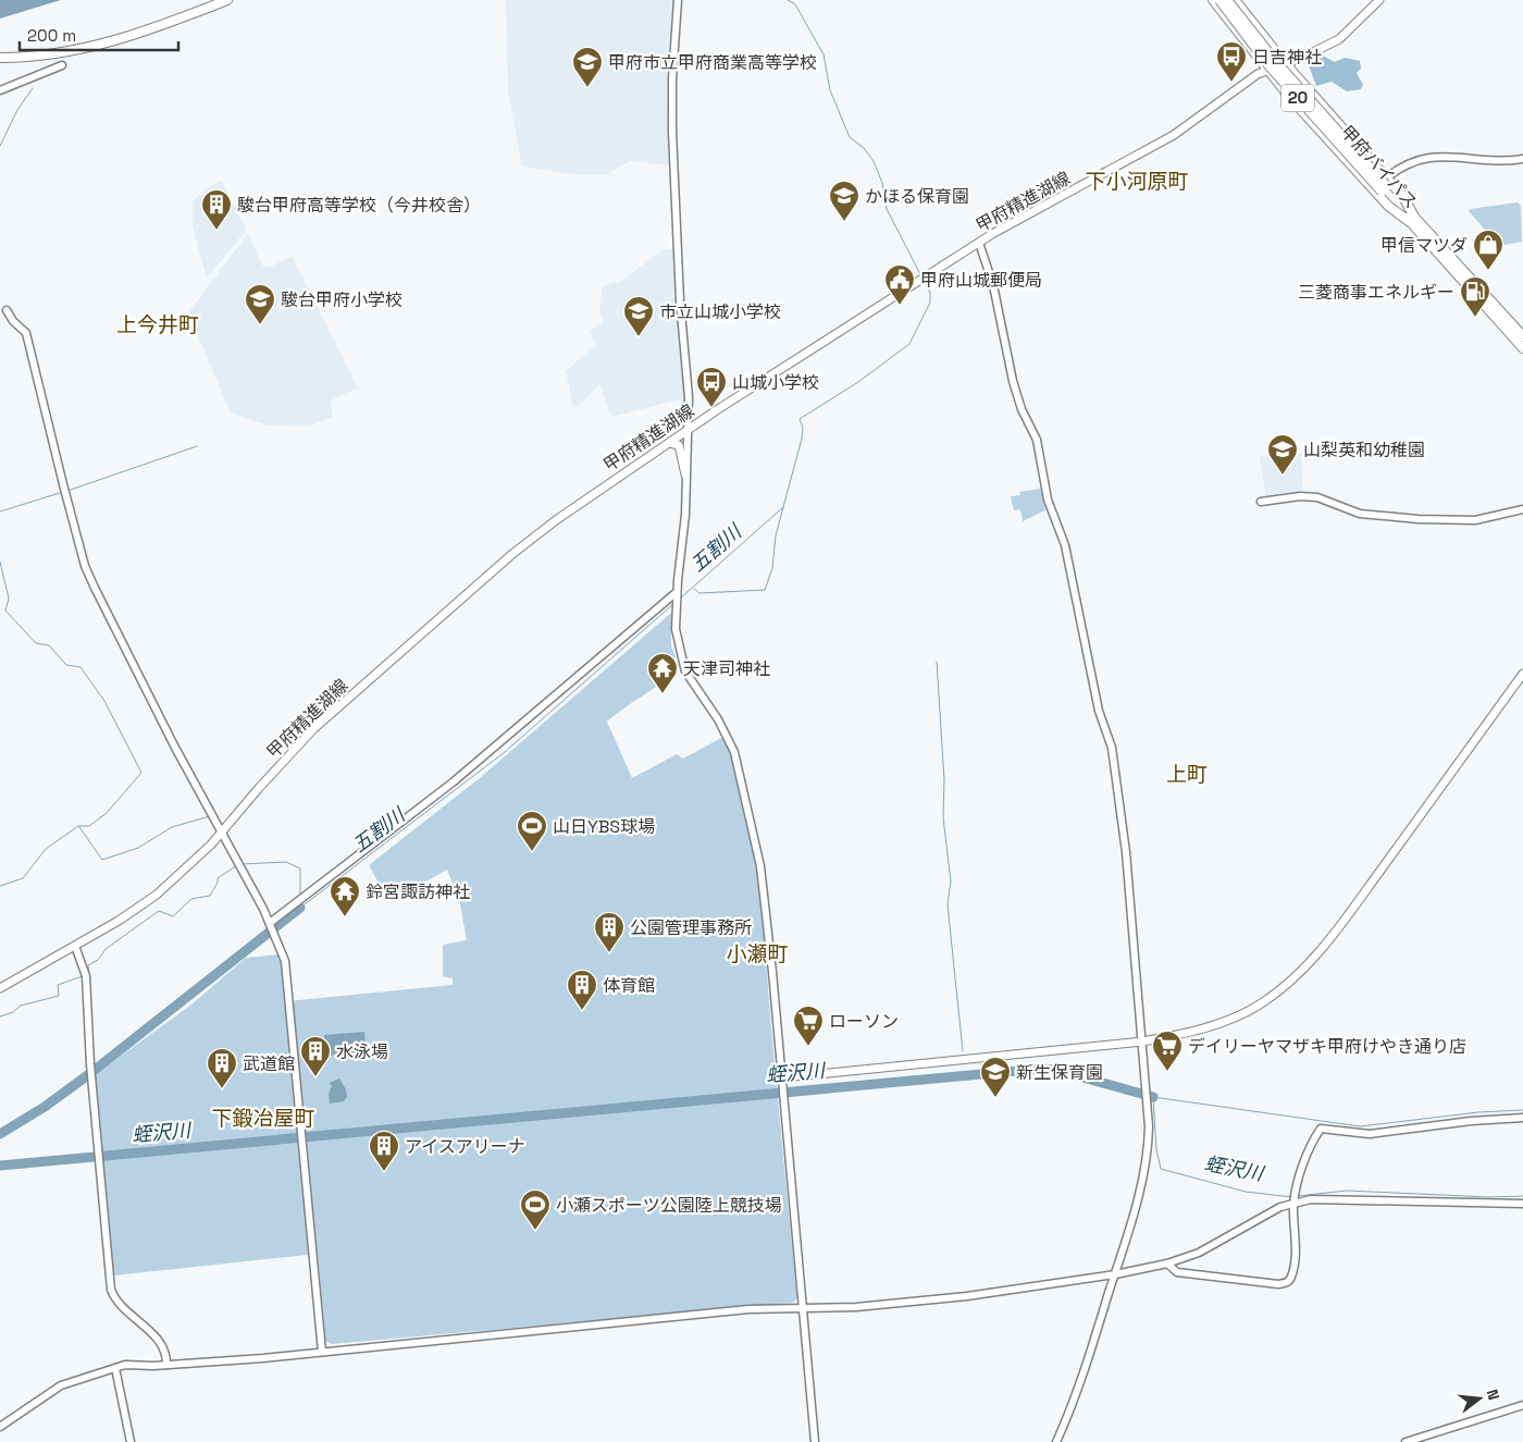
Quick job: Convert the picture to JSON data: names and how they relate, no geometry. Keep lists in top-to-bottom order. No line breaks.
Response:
{"streets":{"highway":["20","甲府バイパス"],"main road":["甲府精進湖線"]},"districts":["下小河原町","上今井町","上町","小瀬町","下鍛冶屋町"],"water":["五割川","蛭沢川"],"places":{"bus stop":["日吉神社","山城小学校"],"school or university":["甲府市立甲府商業高等学校","かほる保育園","駿台甲府小学校","市立山城小学校","山梨英和幼稚園","新生保育園"],"building":["駿台甲府高等学校（今井校舎）","公園管理事務所","体育館","水泳場","武道館","アイスアリーナ"],"shop":["甲信マツダ"],"public building":["甲府山城郵便局"],"fuel station":["三菱商事エネルギー"],"temple":["天津司神社","鈴宮諏訪神社"],"sports":["山日YBS球場","小瀬スポーツ公園陸上競技場"],"supermarket":["ローソン","デイリーヤマザキ甲府けやき通り店"]},"scale_bar":"200 m","north":"right"}
